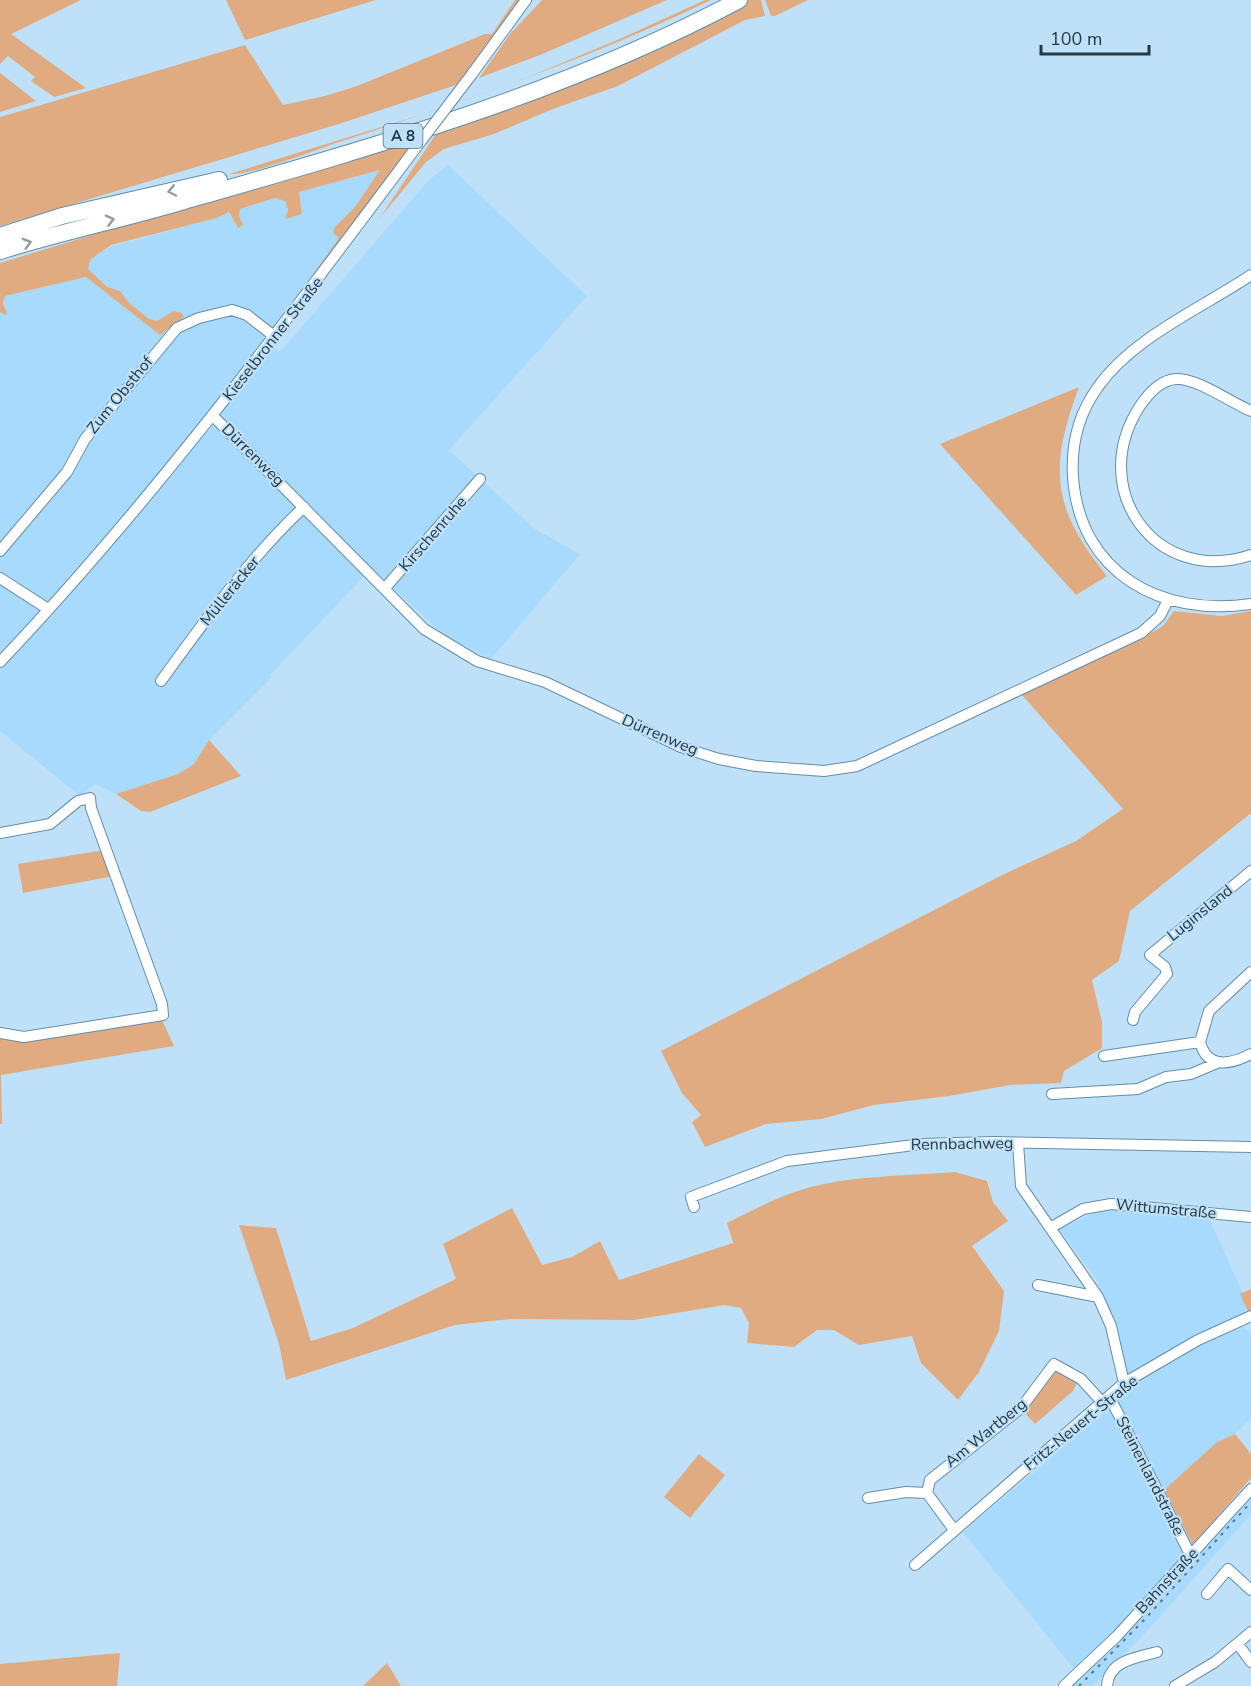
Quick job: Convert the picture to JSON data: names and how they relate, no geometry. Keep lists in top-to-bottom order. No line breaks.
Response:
{"streets":{"highway":["A 8"],"street":["Kieselbronner Straße","Zum Obsthof","Dürrenweg","Kirschenruhe","Mülleräcker","Luginsland","Rennbachweg","Wittumstraße","Fritz-Neuert-Straße","Am Wartberg","Steinenlandstraße","Bahnstraße"]},"crossings":[["Kieselbronner Straße","Zum Obsthof"],["Kieselbronner Straße","Dürrenweg"],["Dürrenweg","Kirschenruhe"],["Dürrenweg","Mülleräcker"],["Fritz-Neuert-Straße","Am Wartberg"],["Fritz-Neuert-Straße","Steinenlandstraße"],["Am Wartberg","Steinenlandstraße"],["Steinenlandstraße","Bahnstraße"]],"scale_bar":"100 m"}
